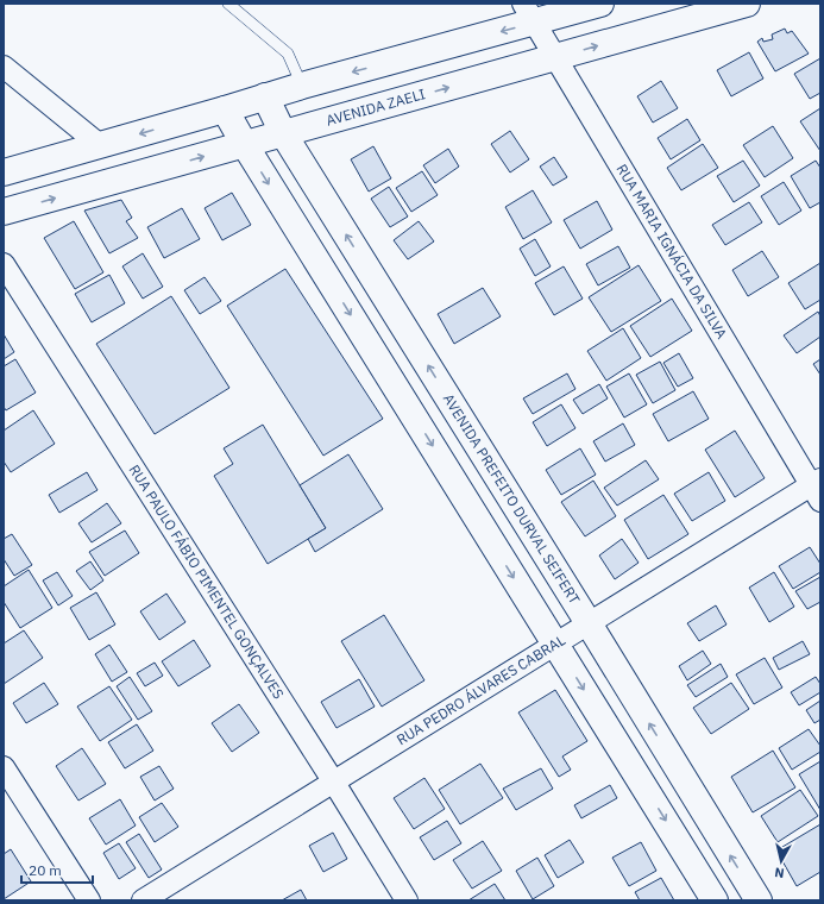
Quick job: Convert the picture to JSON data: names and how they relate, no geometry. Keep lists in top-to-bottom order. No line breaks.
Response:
{"streets":{"street":["AVENIDA ZAELI","RUA MARIA IGNÁCIA DA SILVA","AVENIDA PREFEITO DURVAL SEIFERT","RUA PAULO FÁBIO PIMENTEL GONÇALVES","RUA PEDRO ÁLVARES CABRAL"]},"crossings":[["AVENIDA ZAELI","RUA MARIA IGNÁCIA DA SILVA"],["AVENIDA ZAELI","AVENIDA PREFEITO DURVAL SEIFERT"],["RUA MARIA IGNÁCIA DA SILVA","RUA PEDRO ÁLVARES CABRAL"],["AVENIDA PREFEITO DURVAL SEIFERT","RUA PEDRO ÁLVARES CABRAL"],["RUA PAULO FÁBIO PIMENTEL GONÇALVES","RUA PEDRO ÁLVARES CABRAL"]],"scale_bar":"20 m","north":"bottom"}
